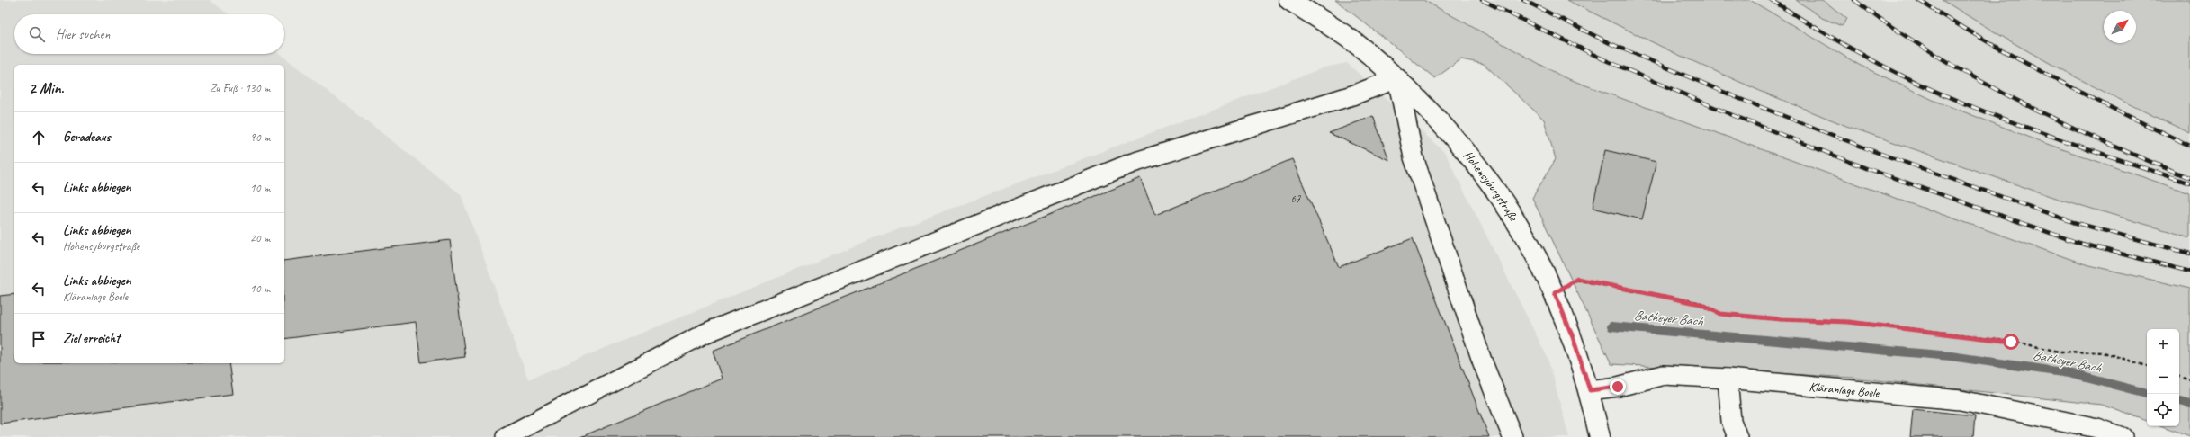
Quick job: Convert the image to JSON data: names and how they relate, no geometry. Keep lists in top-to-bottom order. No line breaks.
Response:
{"streets":{"street":["Hohensyburgstraße"],"lane":["Kläranlage Boele"]},"crossings":[["Hohensyburgstraße","Kläranlage Boele"]],"water":["Batheyer Bach"],"house_numbers":["67"],"north":"top right","page":{"search":"Hier suchen","heading":["2 Min.","Zu Fuß · 130 m"],"list":[["Geradeaus","90 m"],["Links abbiegen","10 m"],["Links abbiegen","Hohensyburgstraße","20 m"],["Links abbiegen","Kläranlage Boele","10 m"],"Ziel erreicht"],"map_buttons":["+","−"]}}
